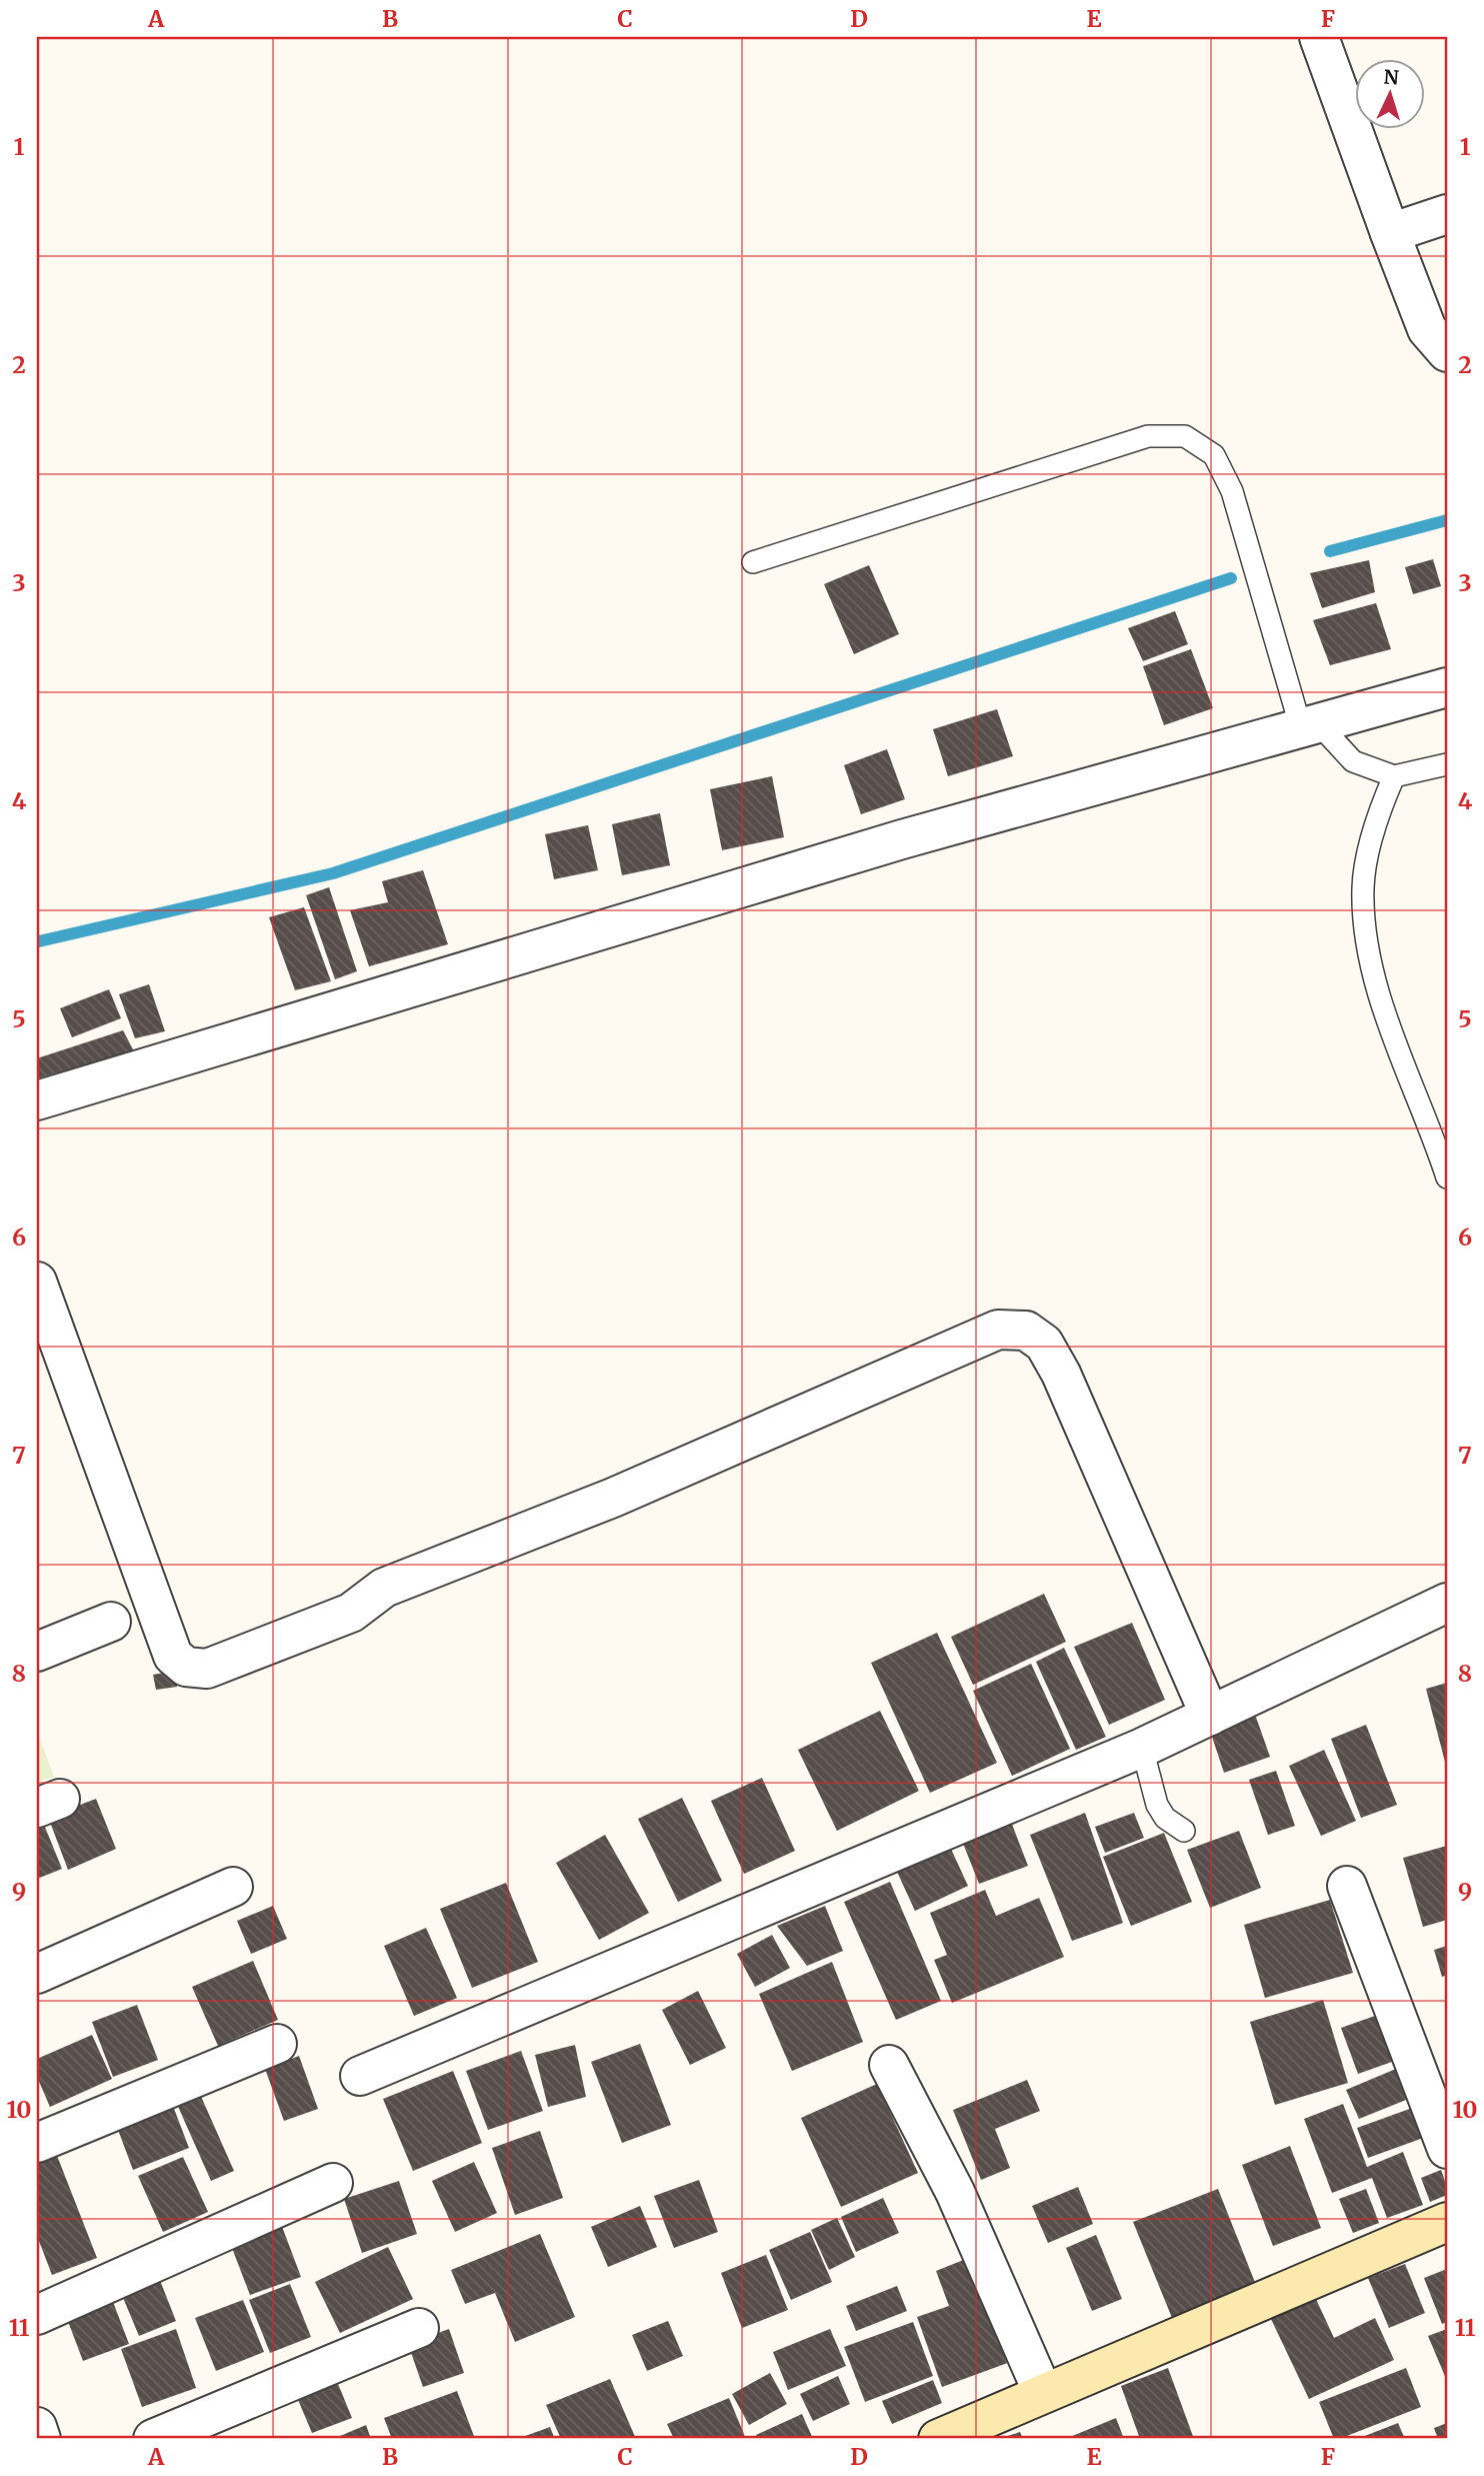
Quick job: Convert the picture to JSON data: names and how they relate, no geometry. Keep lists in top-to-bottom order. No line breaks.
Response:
{"north":"top","grid":{"columns":["A","B","C","D","E","F"],"rows":["1","2","3","4","5","6","7","8","9","10","11"]}}
